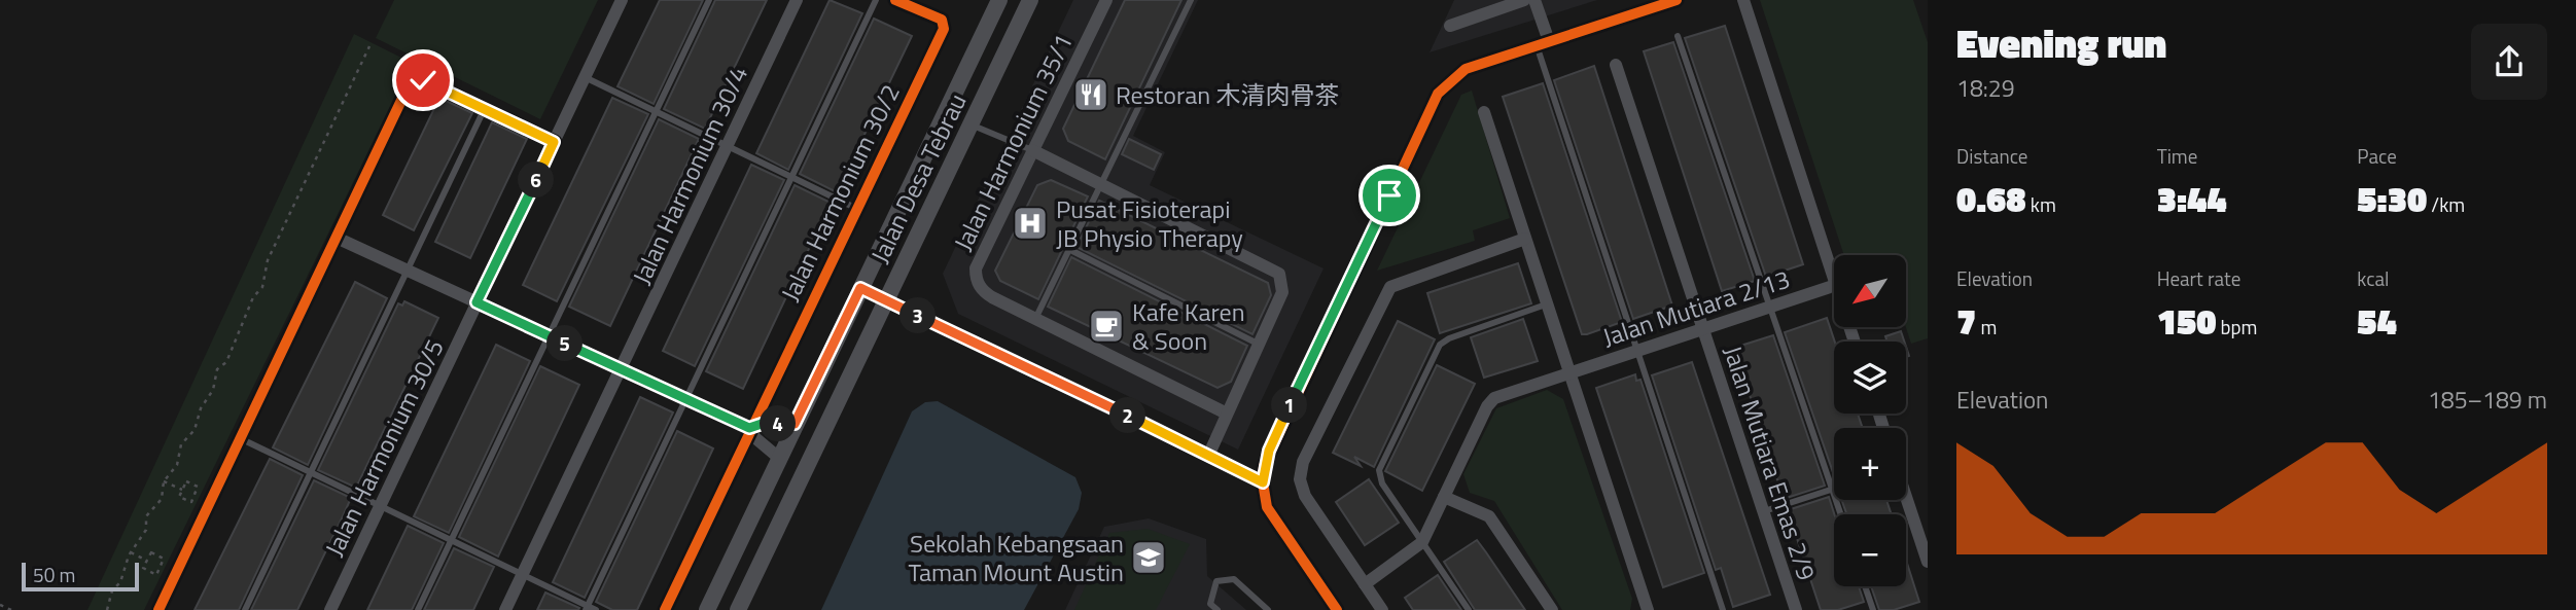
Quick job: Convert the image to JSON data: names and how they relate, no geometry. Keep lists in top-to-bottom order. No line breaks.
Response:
{"streets":{"street":["Jalan Harmonium 35/1","Jalan Harmonium 30/4","Jalan Desa Tebrau","Jalan Harmonium 30/2","Jalan Mutiara 2/13","Jalan Harmonium 30/5","Jalan Mutiara Emas 2/9"]},"crossings":[["Jalan Mutiara 2/13","Jalan Mutiara Emas 2/9"]],"places":{"restaurant":["Restoran 木清肉骨茶"],"hospital":["Pusat Fisioterapi JB Physio Therapy"],"cafe":["Kafe Karen & Soon"],"school or university":["Sekolah Kebangsaan Taman Mount Austin"]},"scale_bar":"50 m","north":"bottom left","page":{"heading":["Evening run","18:29"],"stats":[["Distance","0.68 km"],["Time","3:44"],["Pace","5:30 /km"],["Elevation","7 m"],["Heart rate","150 bpm"],["kcal","54"]],"pins":["6","3","5","1","2","4"],"map_buttons":["+","−"],"chart":["Elevation","185–189 m"],"scale":"50 m"}}
